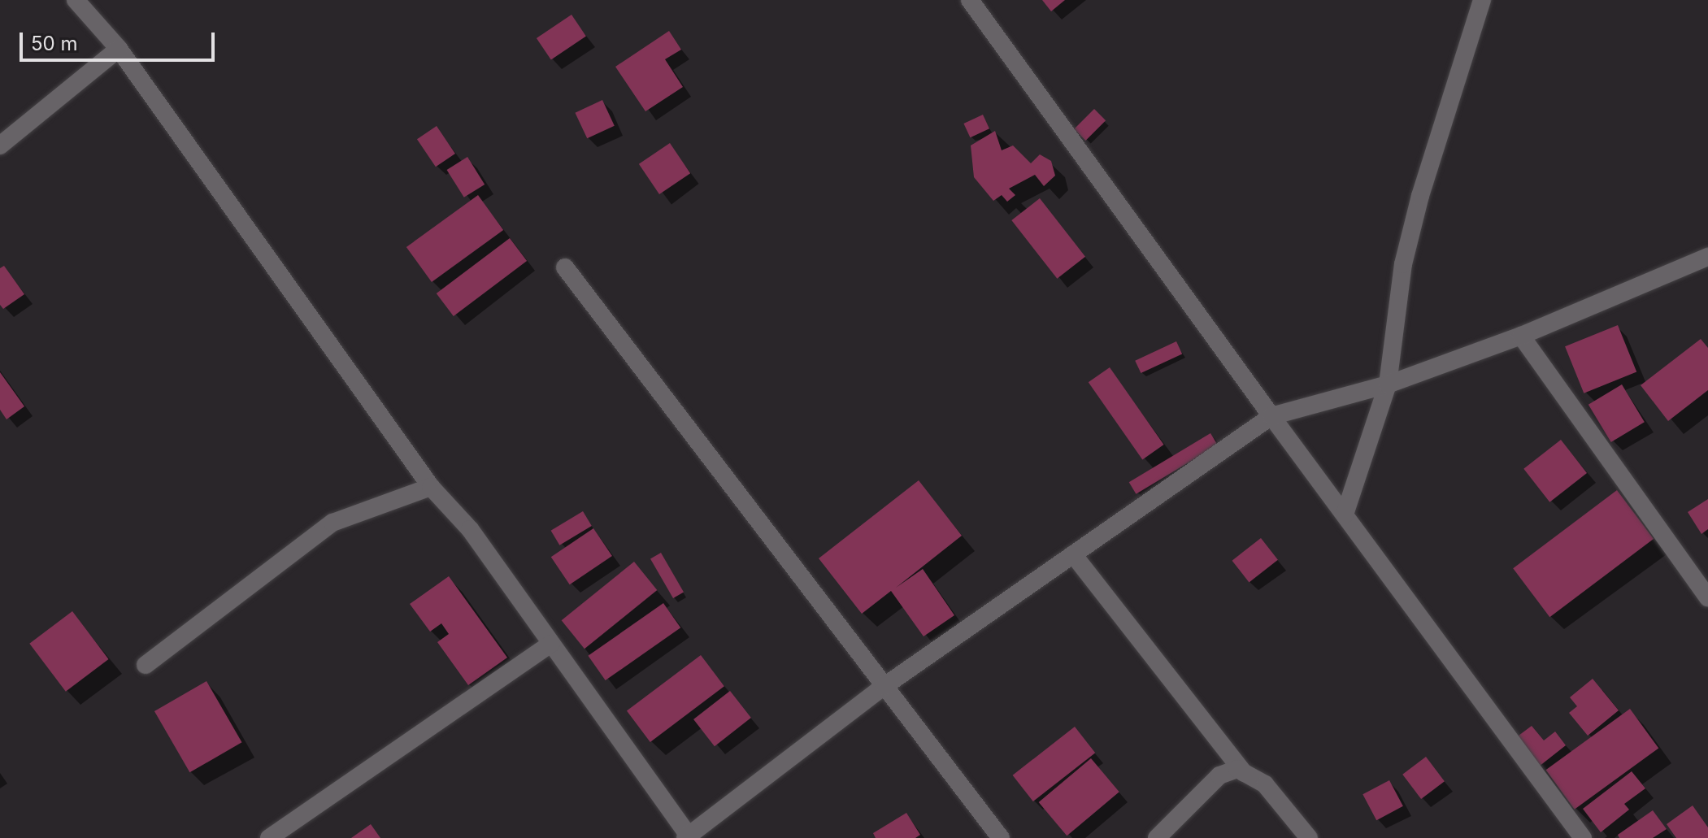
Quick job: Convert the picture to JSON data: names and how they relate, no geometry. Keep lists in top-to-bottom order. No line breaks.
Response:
{"scale_bar":"50 m"}
